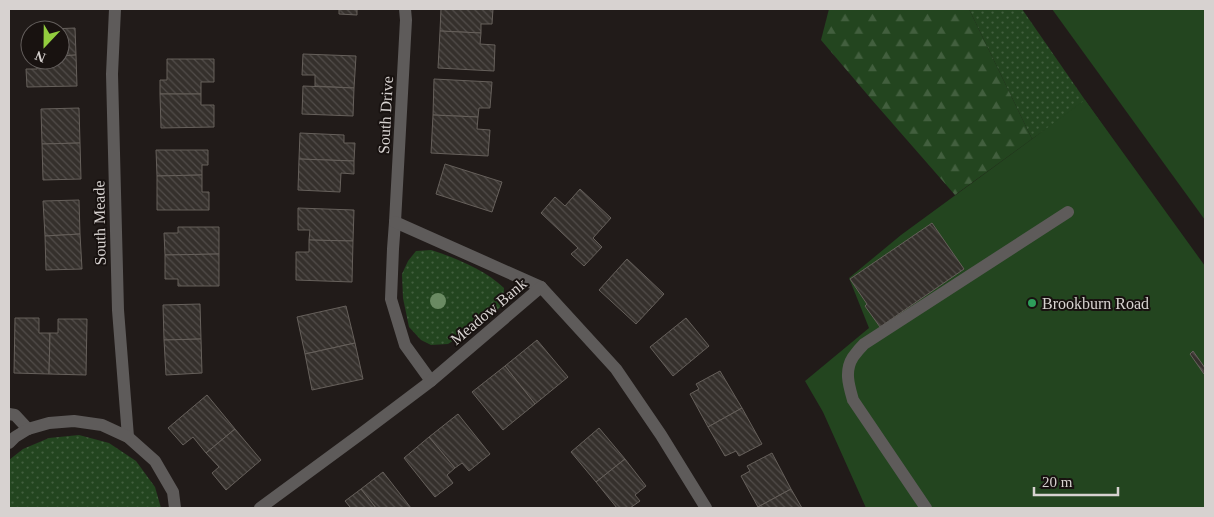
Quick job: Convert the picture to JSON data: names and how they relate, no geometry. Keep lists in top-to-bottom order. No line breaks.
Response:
{"streets":{"street":["South Drive","South Meade","Meadow Bank"]},"crossings":[["South Drive","Meadow Bank"]],"places":["Brookburn Road"],"scale_bar":"20 m","north":"bottom"}
